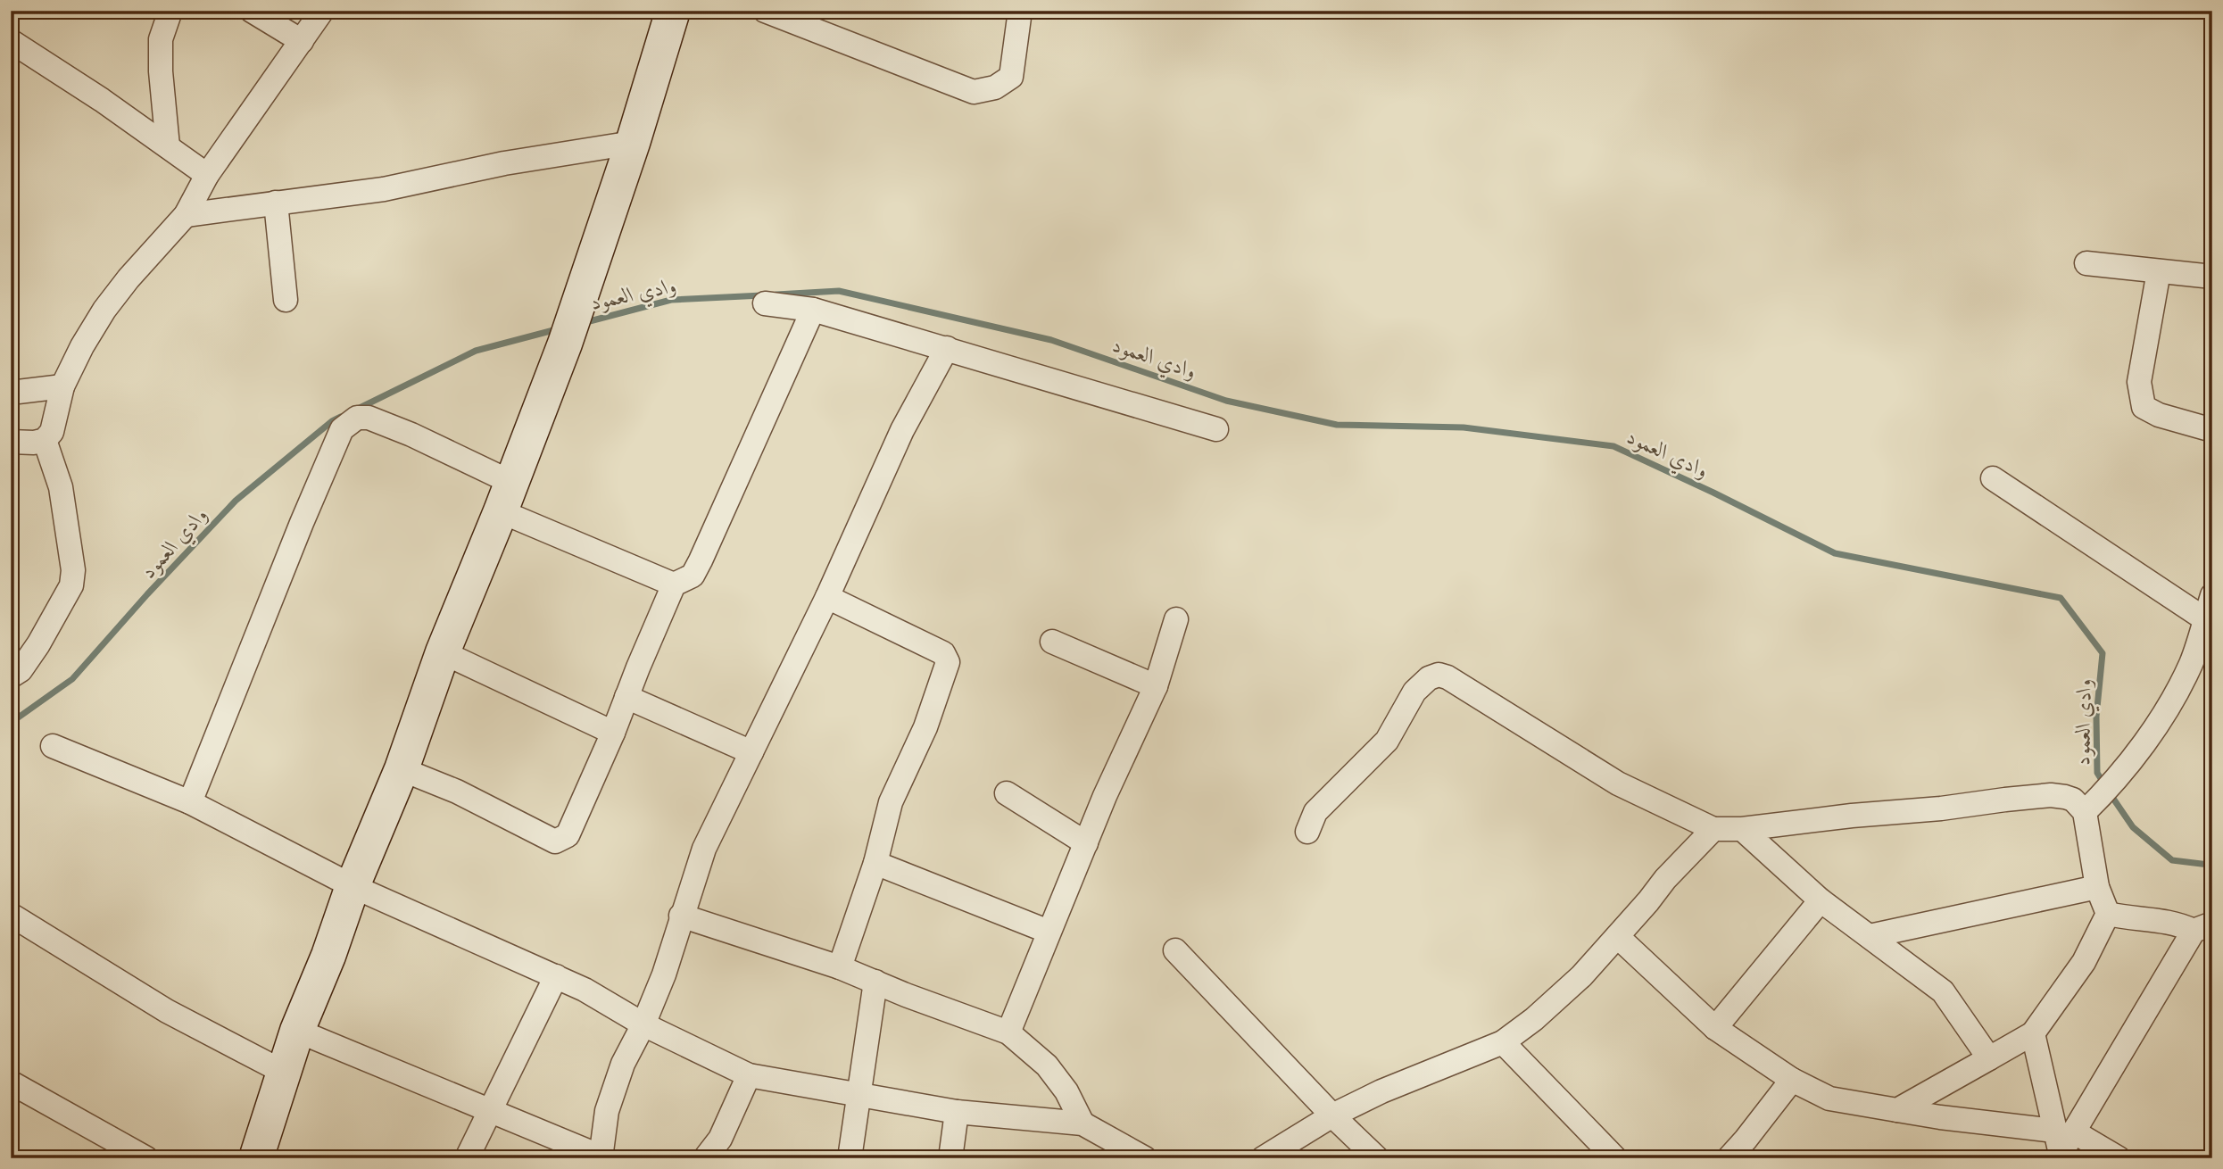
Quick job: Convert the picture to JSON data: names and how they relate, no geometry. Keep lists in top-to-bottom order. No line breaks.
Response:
{"water":["وادي العمود"]}
